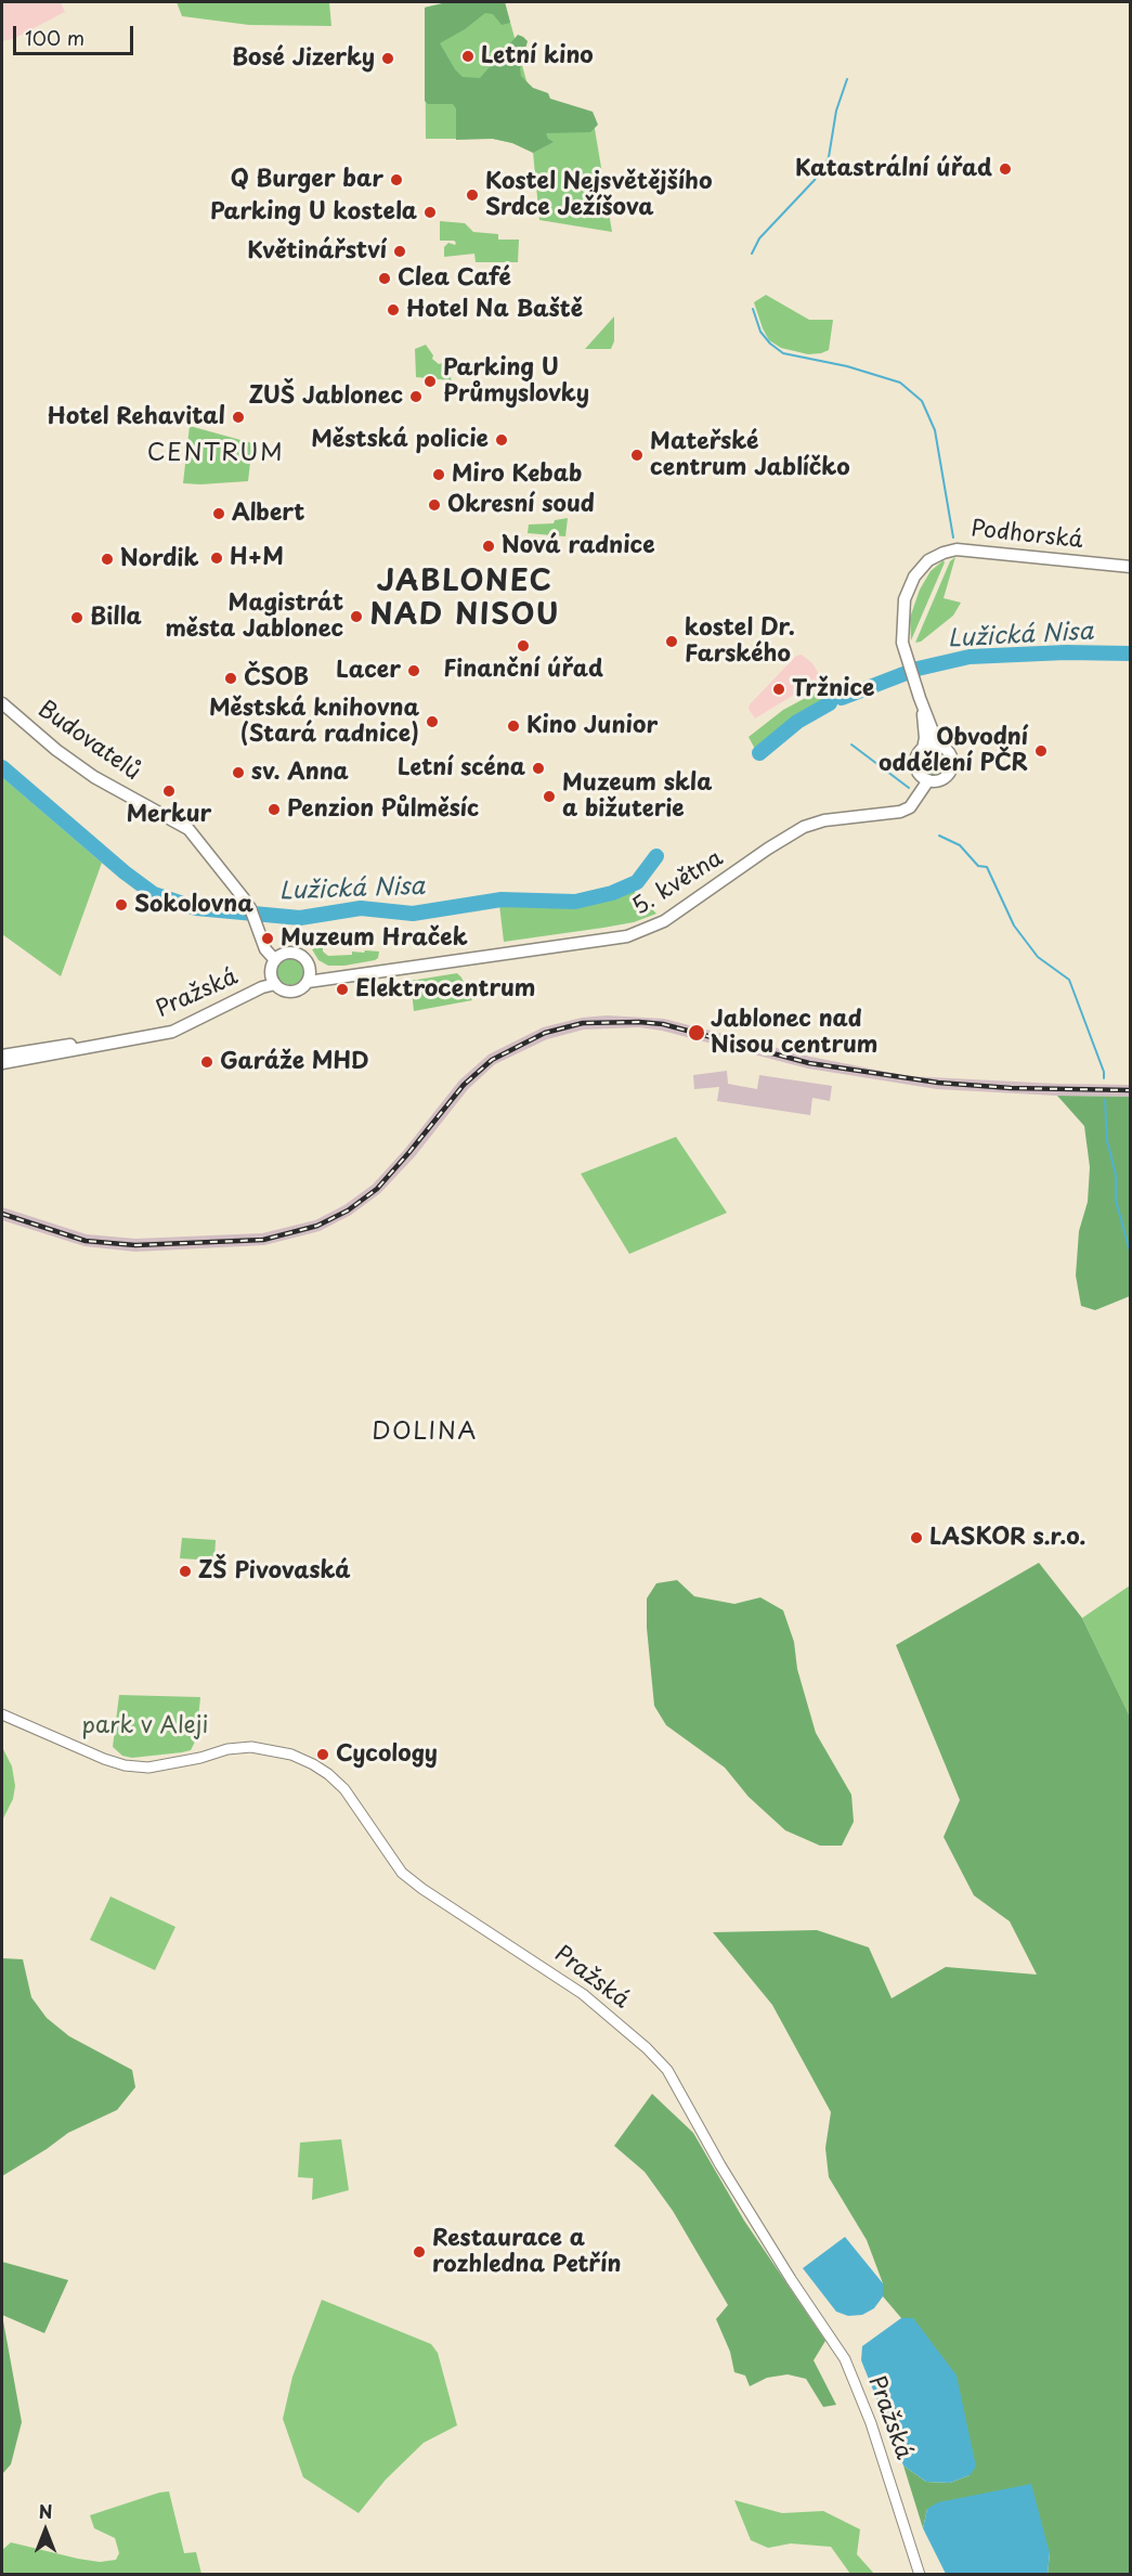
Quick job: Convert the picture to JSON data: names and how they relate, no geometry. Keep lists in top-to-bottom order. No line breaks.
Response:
{"streets":{"main road":["Podhorská","Budovatelů","5. května","Pražská"]},"crossings":[["Budovatelů","5. května"],["Budovatelů","Pražská"],["5. května","Pražská"]],"districts":["CENTRUM","JABLONEC NAD NISOU","DOLINA"],"water":["Lužická Nisa"],"parks":["park v Aleji"],"places":["Letní kino","Bosé Jizerky","Katastrální úřad","Q Burger bar","Kostel Nejsvětějšího Srdce Ježíšova","Parking U kostela","Květinářství","Clea Café","Hotel Na Baště","Parking U Průmyslovky","ZUŠ Jablonec","Hotel Rehavital","Městská policie","Mateřské centrum Jablíčko","Miro Kebab","Okresní soud","Albert","Nová radnice","H+M","Nordik","Magistrát města Jablonec","Billa","kostel Dr. Farského","Finanční úřad","Lacer","ČSOB","Tržnice","Městská knihovna (Stará radnice)","Kino Junior","Obvodní oddělení PČR","Letní scéna","sv. Anna","Merkur","Muzeum skla a bižuterie","Penzion Půlměsíc","Sokolovna","Muzeum Hraček","Elektrocentrum","Jablonec nad Nisou centrum","Garáže MHD","LASKOR s.r.o.","ZŠ Pivovaská","Cycology","Restaurace a rozhledna Petřín"],"scale_bar":"100 m","north":"top"}
